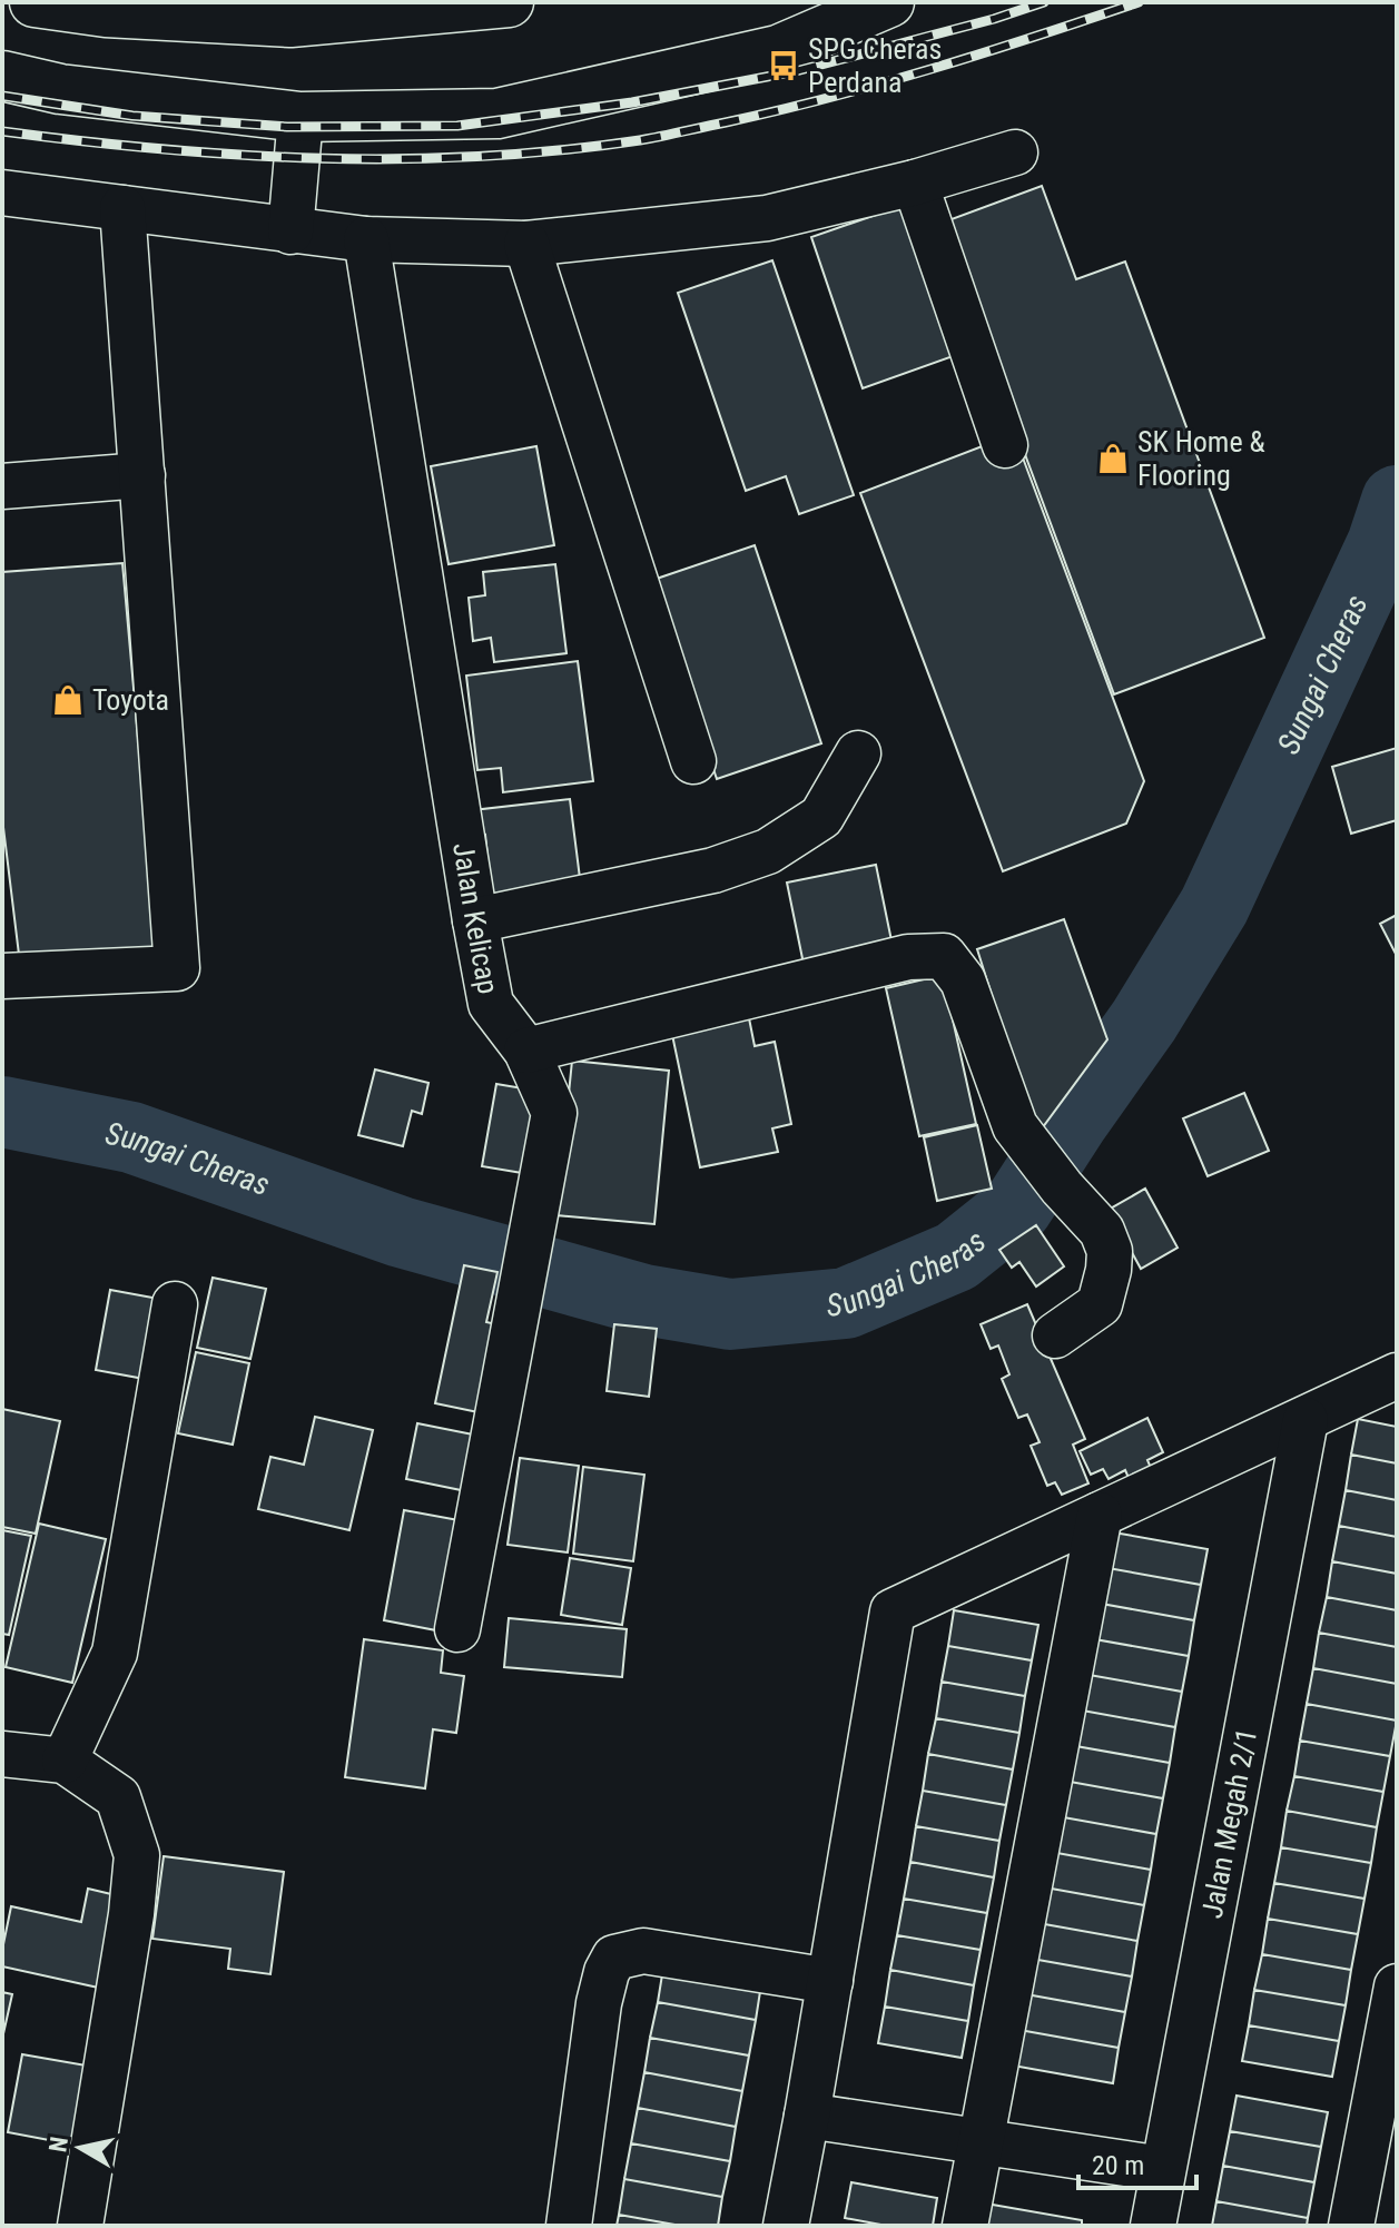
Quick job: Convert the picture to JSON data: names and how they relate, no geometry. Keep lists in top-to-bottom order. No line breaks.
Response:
{"streets":{"street":["Jalan Kelicap","Jalan Megah 2/1"]},"water":["Sungai Cheras"],"places":{"bus stop":["SPG Cheras Perdana"],"shop":["SK Home & Flooring","Toyota"]},"scale_bar":"20 m","north":"left"}
